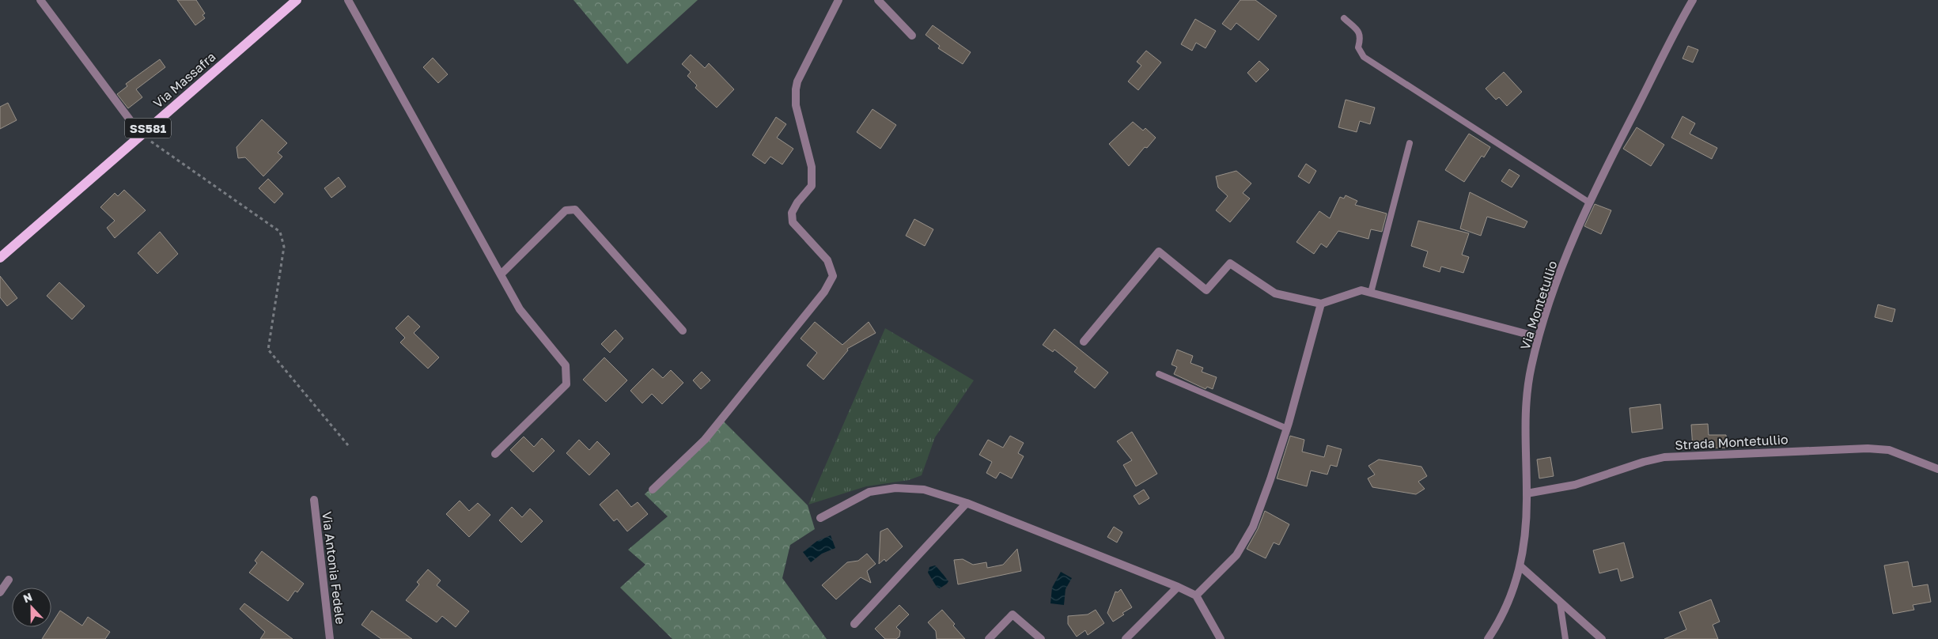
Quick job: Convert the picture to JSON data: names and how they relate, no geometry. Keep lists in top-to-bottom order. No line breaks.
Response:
{"streets":{"main road":["Via Massafra","SS581"],"street":["Via Montetullio","Strada Montetullio","Via Antonia Fedele"]},"crossings":[["Via Montetullio","Strada Montetullio"]],"north":"top"}
